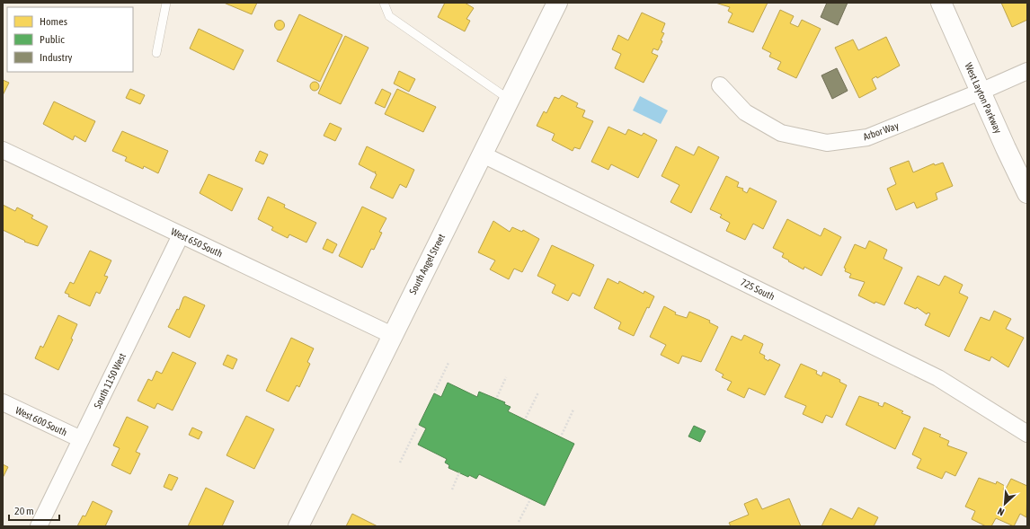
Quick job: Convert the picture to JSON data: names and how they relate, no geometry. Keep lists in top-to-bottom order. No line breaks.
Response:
{"streets":{"main road":["West Layton Parkway","South Angel Street"],"street":["Arbor Way","West 650 South","725 South","South 1150 West","West 600 South"]},"crossings":[["West Layton Parkway","Arbor Way"],["West 650 South","South Angel Street"],["West 650 South","South 1150 West"],["South Angel Street","725 South"],["South 1150 West","West 600 South"]],"legend":["Homes","Public","Industry"],"scale_bar":"20 m","north":"bottom left"}
